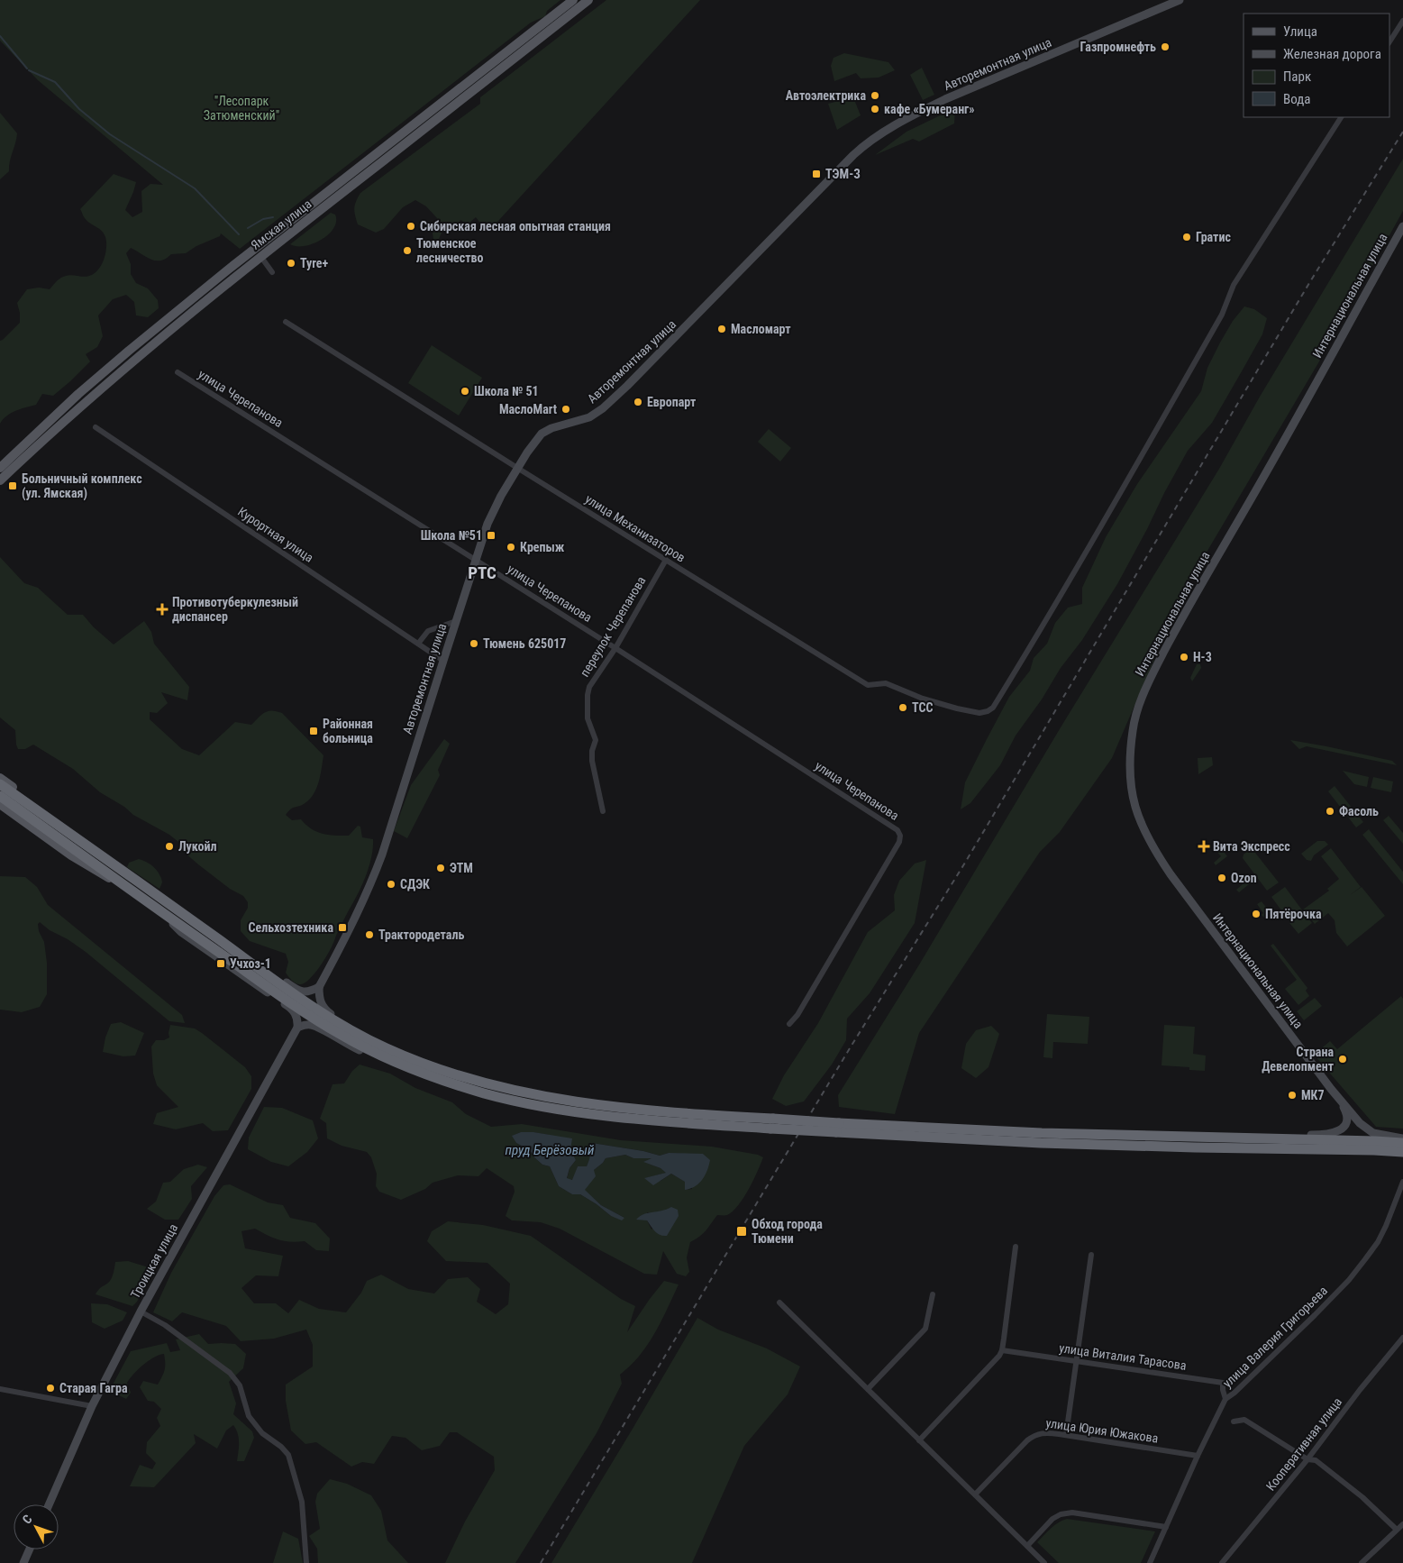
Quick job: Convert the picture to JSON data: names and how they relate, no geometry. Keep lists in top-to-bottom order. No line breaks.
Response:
{"streets":{"main road":["Ямская улица"],"street":["Авторемонтная улица","Интернациональная улица","улица Черепанова","улица Механизаторов","Курортная улица","переулок Черепанова","Троицкая улица","улица Валерия Григорьева","улица Виталия Тарасова","улица Юрия Южакова","Кооперативная улица"]},"crossings":[["Авторемонтная улица","улица Черепанова"],["Авторемонтная улица","улица Механизаторов"],["Авторемонтная улица","Курортная улица"],["улица Черепанова","переулок Черепанова"],["улица Механизаторов","переулок Черепанова"],["улица Валерия Григорьева","улица Виталия Тарасова"],["улица Валерия Григорьева","улица Юрия Южакова"]],"districts":["РТС"],"water":["пруд Берёзовый"],"parks":["\"Лесопарк Затюменский\""],"places":{"other":["Газпромнефть","Автоэлектрика","кафе «Бумеранг»","Сибирская лесная опытная станция","Гратис","Тюменское лесничество","Tyre+","Масломарт","Школа № 51","Европарт","МаслоMart","Крепыж","Тюмень 625017","Н-3","ТСС","Фасоль","Лукойл","ЭТМ","Ozon","СДЭК","Пятёрочка","Трактородеталь","Страна Девелопмент","МК7","Старая Гагра"],"transit":["ТЭМ-З","Больничный комплекс (ул. Ямская)","Школа №51","Районная больница","Сельхозтехника","Учхоз-1","Обход города Тюмени"],"health":["Противотуберкулезный диспансер","Вита Экспресс"]},"legend":["Улица","Железная дорога","Парк","Вода"],"north":"top left"}
